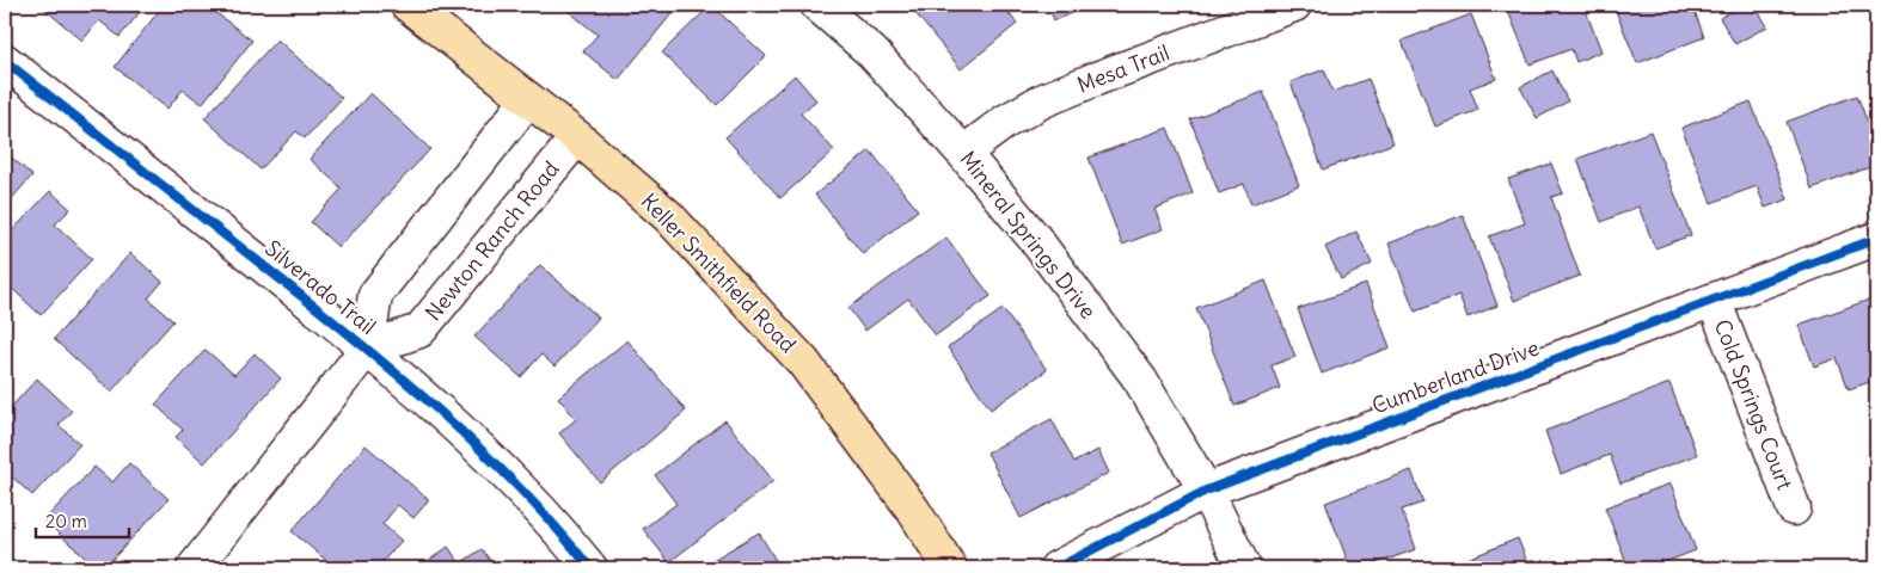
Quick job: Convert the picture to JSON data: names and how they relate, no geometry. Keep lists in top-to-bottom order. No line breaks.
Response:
{"streets":{"main road":["Keller Smithfield Road"],"street":["Mesa Trail","Mineral Springs Drive","Newton Ranch Road","Silverado Trail","Cumberland Drive","Cold Springs Court"]},"crossings":[["Mesa Trail","Mineral Springs Drive"],["Mineral Springs Drive","Cumberland Drive"],["Newton Ranch Road","Keller Smithfield Road"],["Newton Ranch Road","Silverado Trail"],["Cumberland Drive","Cold Springs Court"]],"scale_bar":"20 m"}
